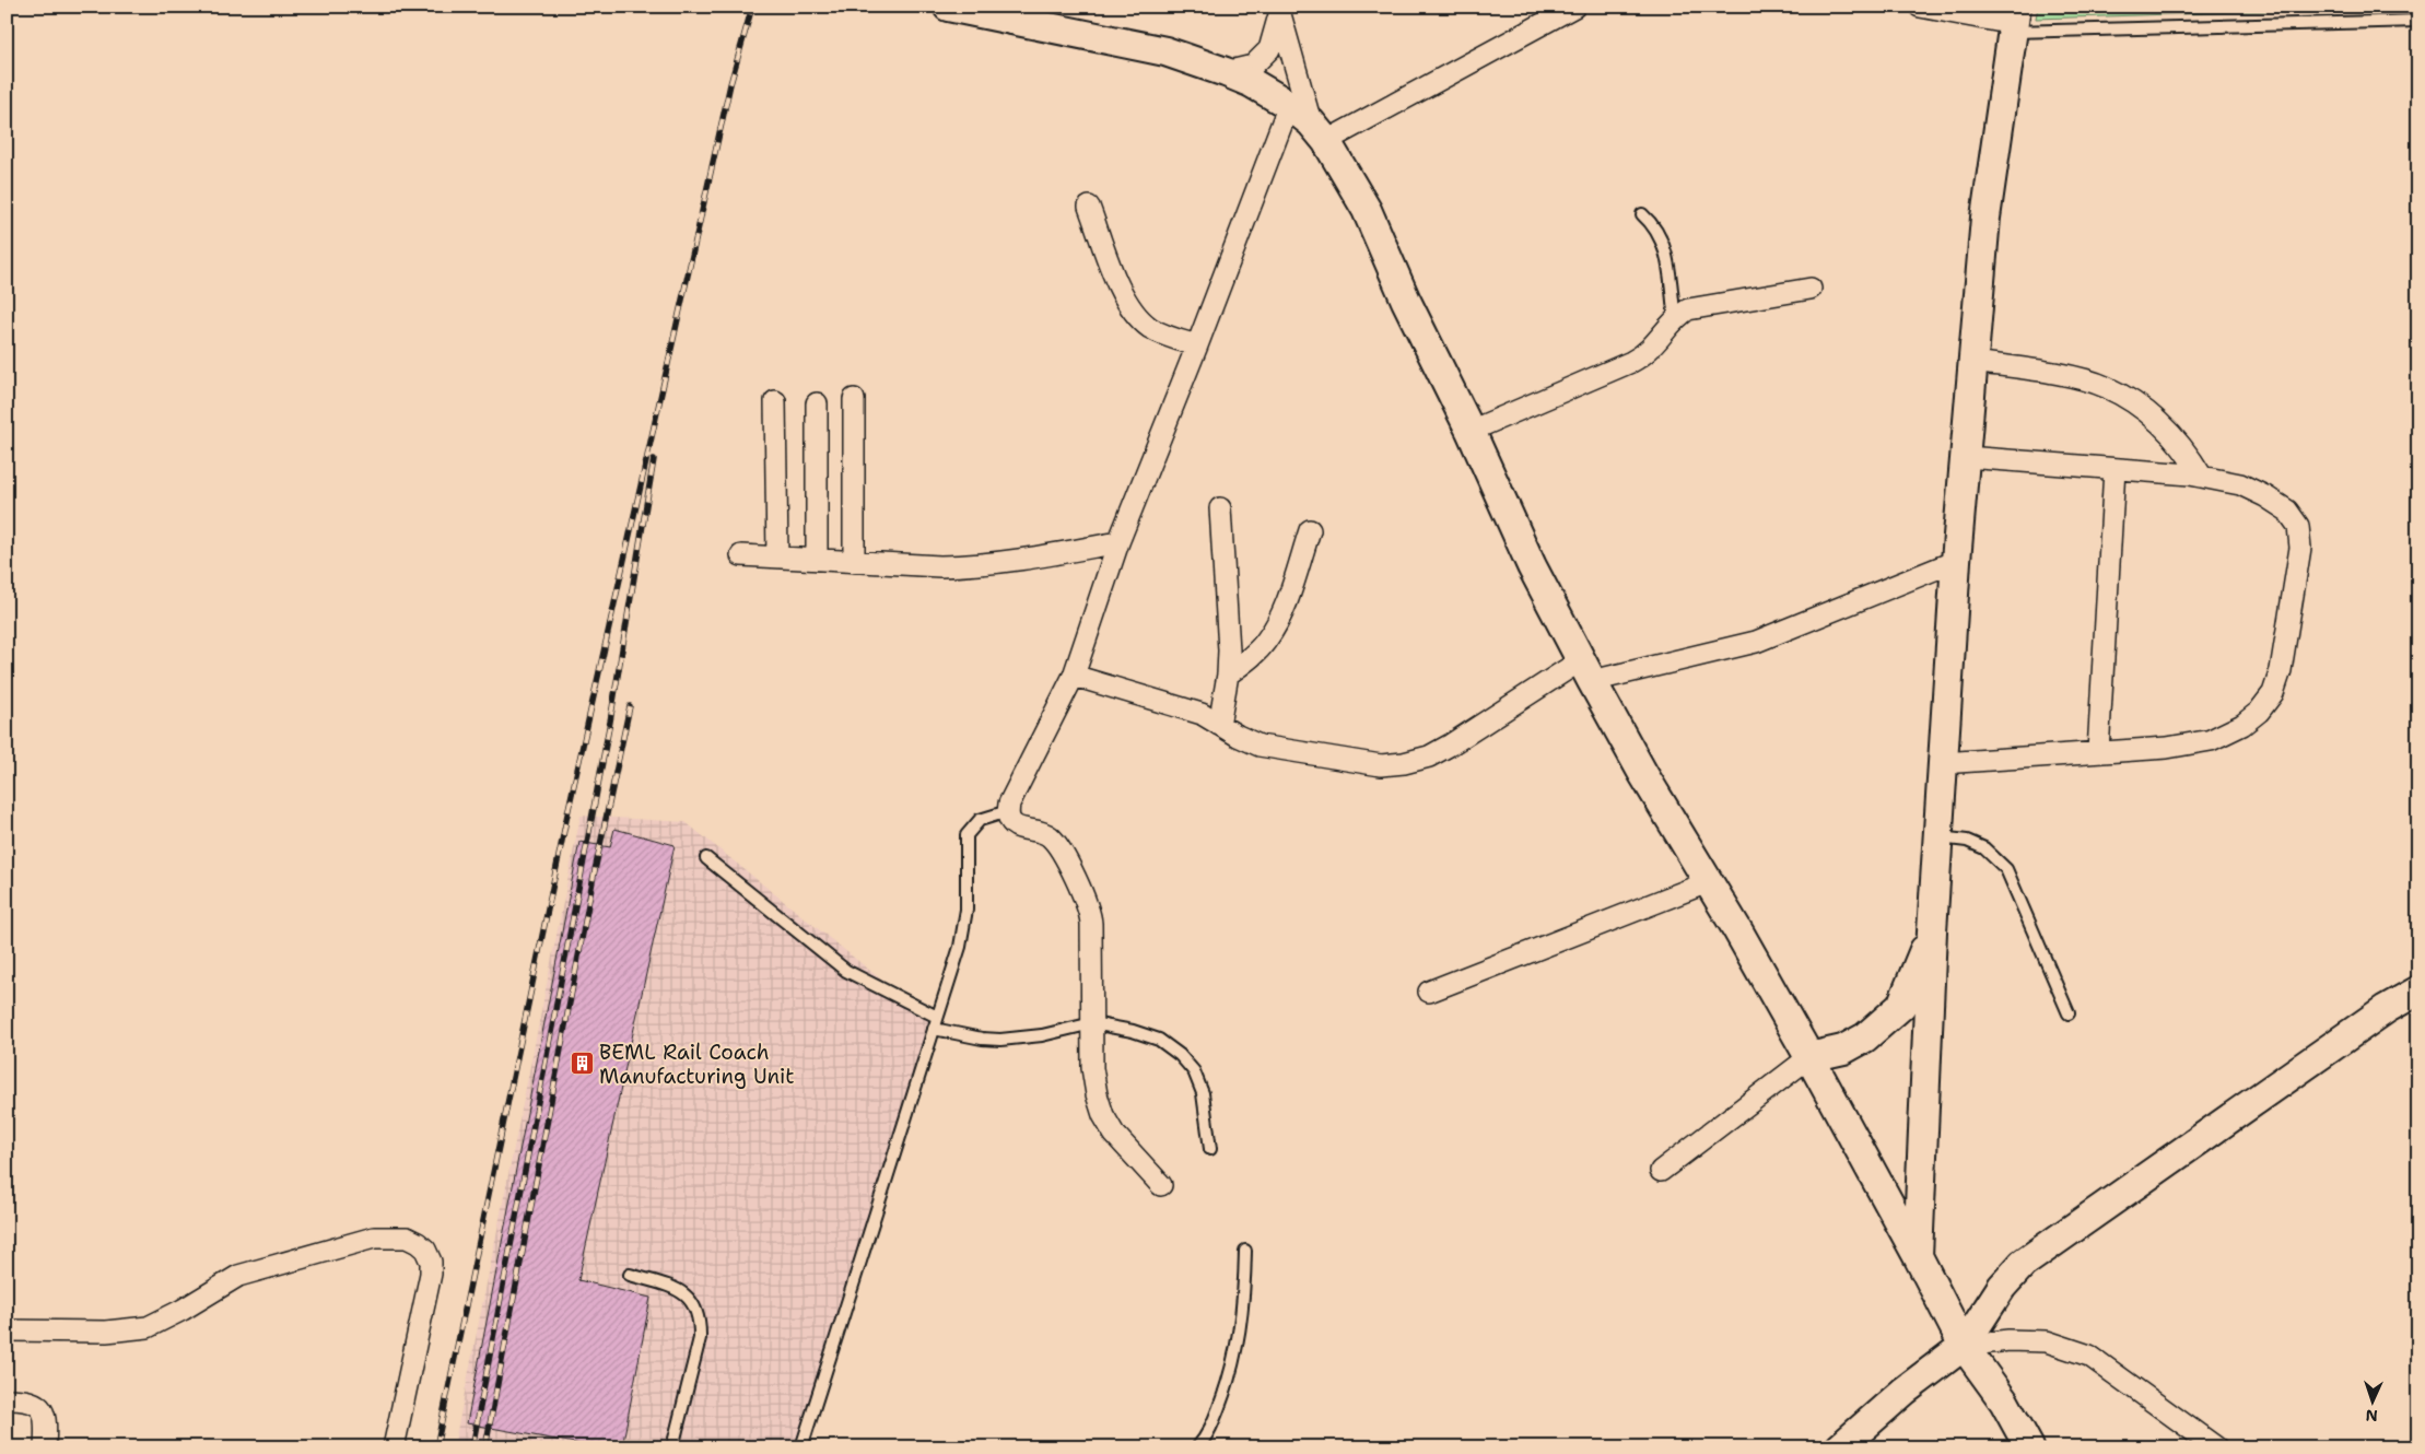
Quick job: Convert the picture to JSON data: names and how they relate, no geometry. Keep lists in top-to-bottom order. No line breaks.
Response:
{"places":{"building":["BEML Rail Coach Manufacturing Unit"]},"north":"bottom"}
